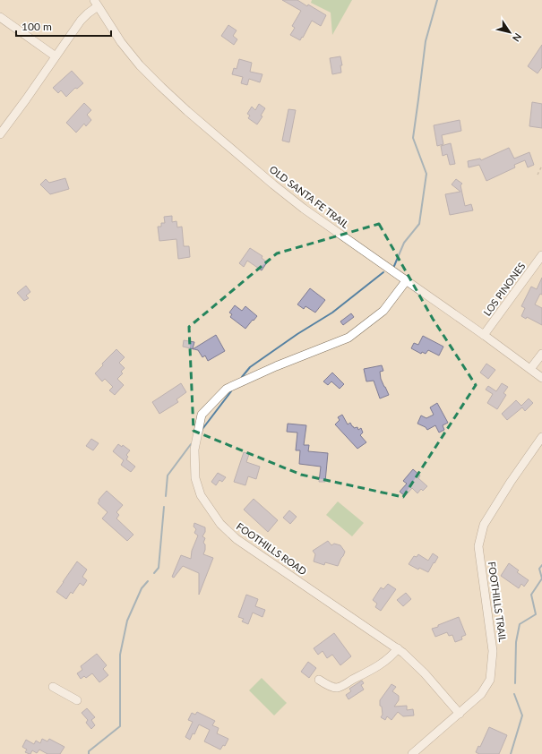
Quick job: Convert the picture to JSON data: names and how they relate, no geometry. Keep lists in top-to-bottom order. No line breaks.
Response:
{"streets":{"street":["OLD SANTA FE TRAIL","LOS PINONES","FOOTHILLS ROAD","FOOTHILLS TRAIL"]},"crossings":[["OLD SANTA FE TRAIL","LOS PINONES"],["OLD SANTA FE TRAIL","FOOTHILLS ROAD"],["FOOTHILLS ROAD","FOOTHILLS TRAIL"]],"scale_bar":"100 m","north":"bottom right"}
